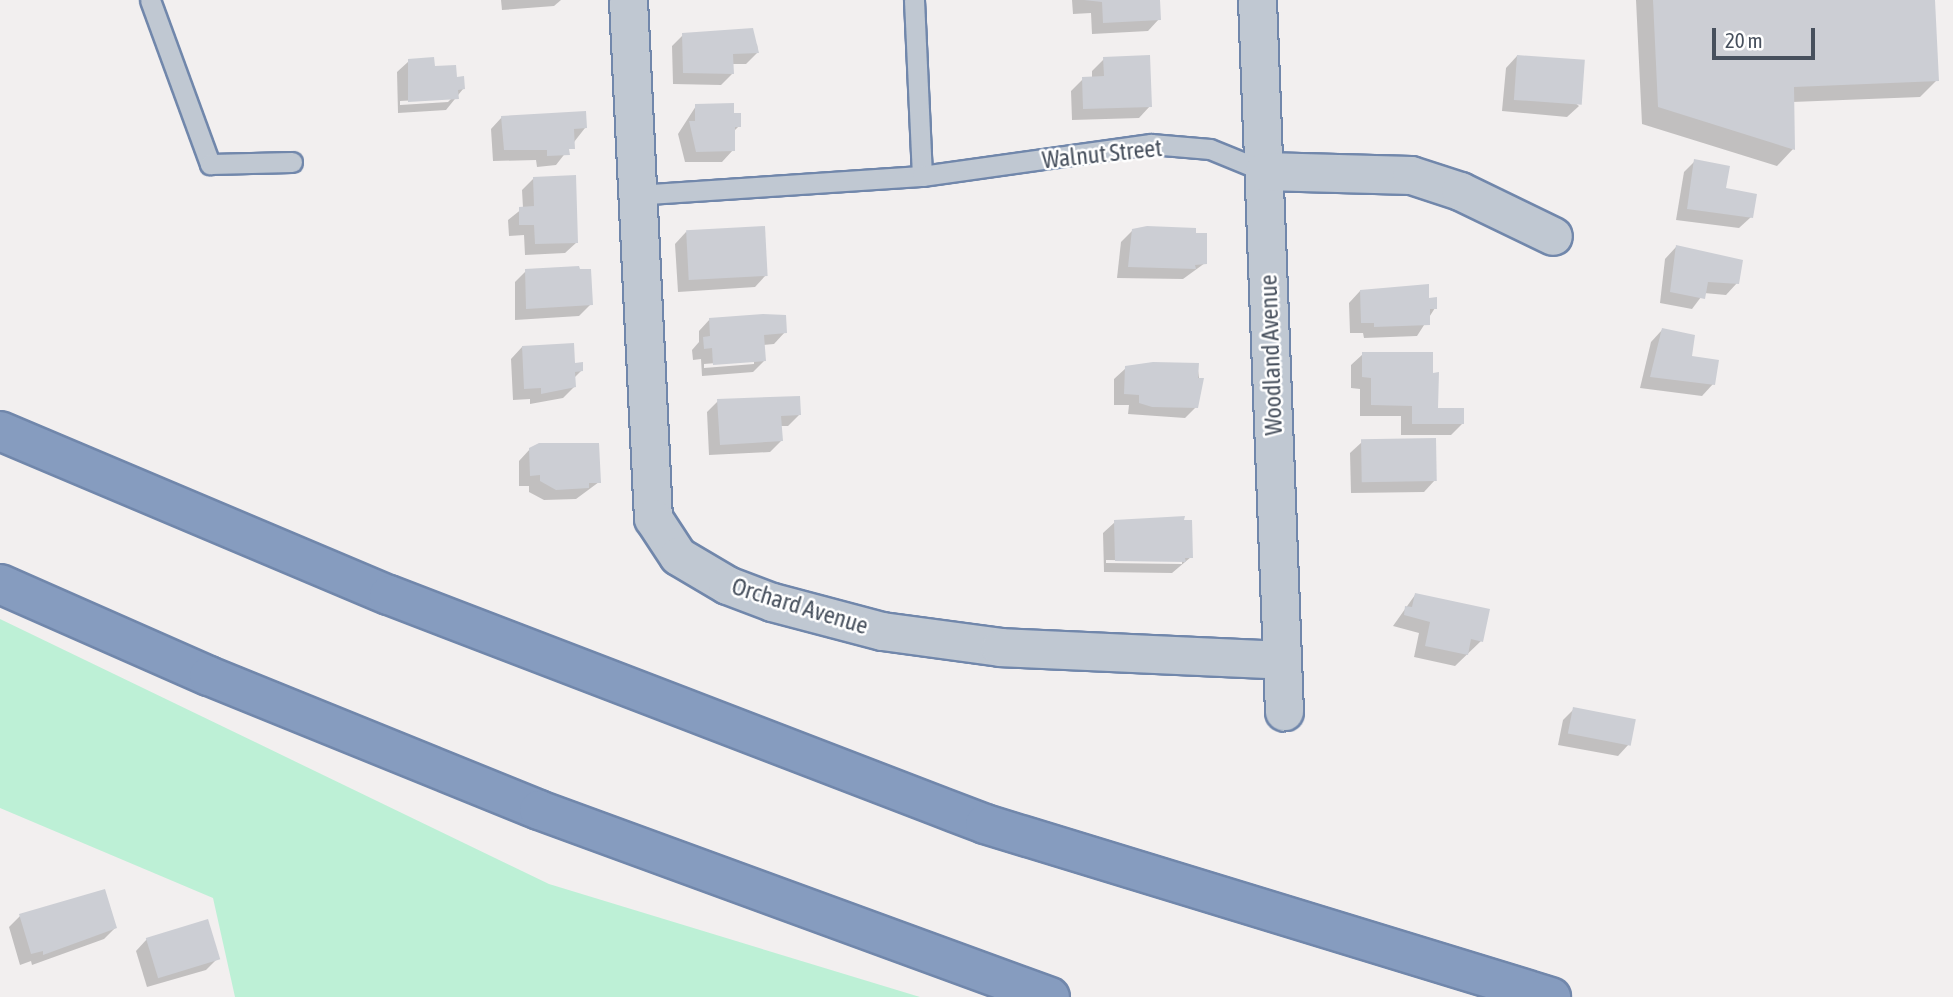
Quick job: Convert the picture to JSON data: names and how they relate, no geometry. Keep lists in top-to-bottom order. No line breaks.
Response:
{"streets":{"street":["Walnut Street","Woodland Avenue","Orchard Avenue"]},"crossings":[["Walnut Street","Woodland Avenue"],["Walnut Street","Orchard Avenue"],["Woodland Avenue","Orchard Avenue"]],"scale_bar":"20 m"}
